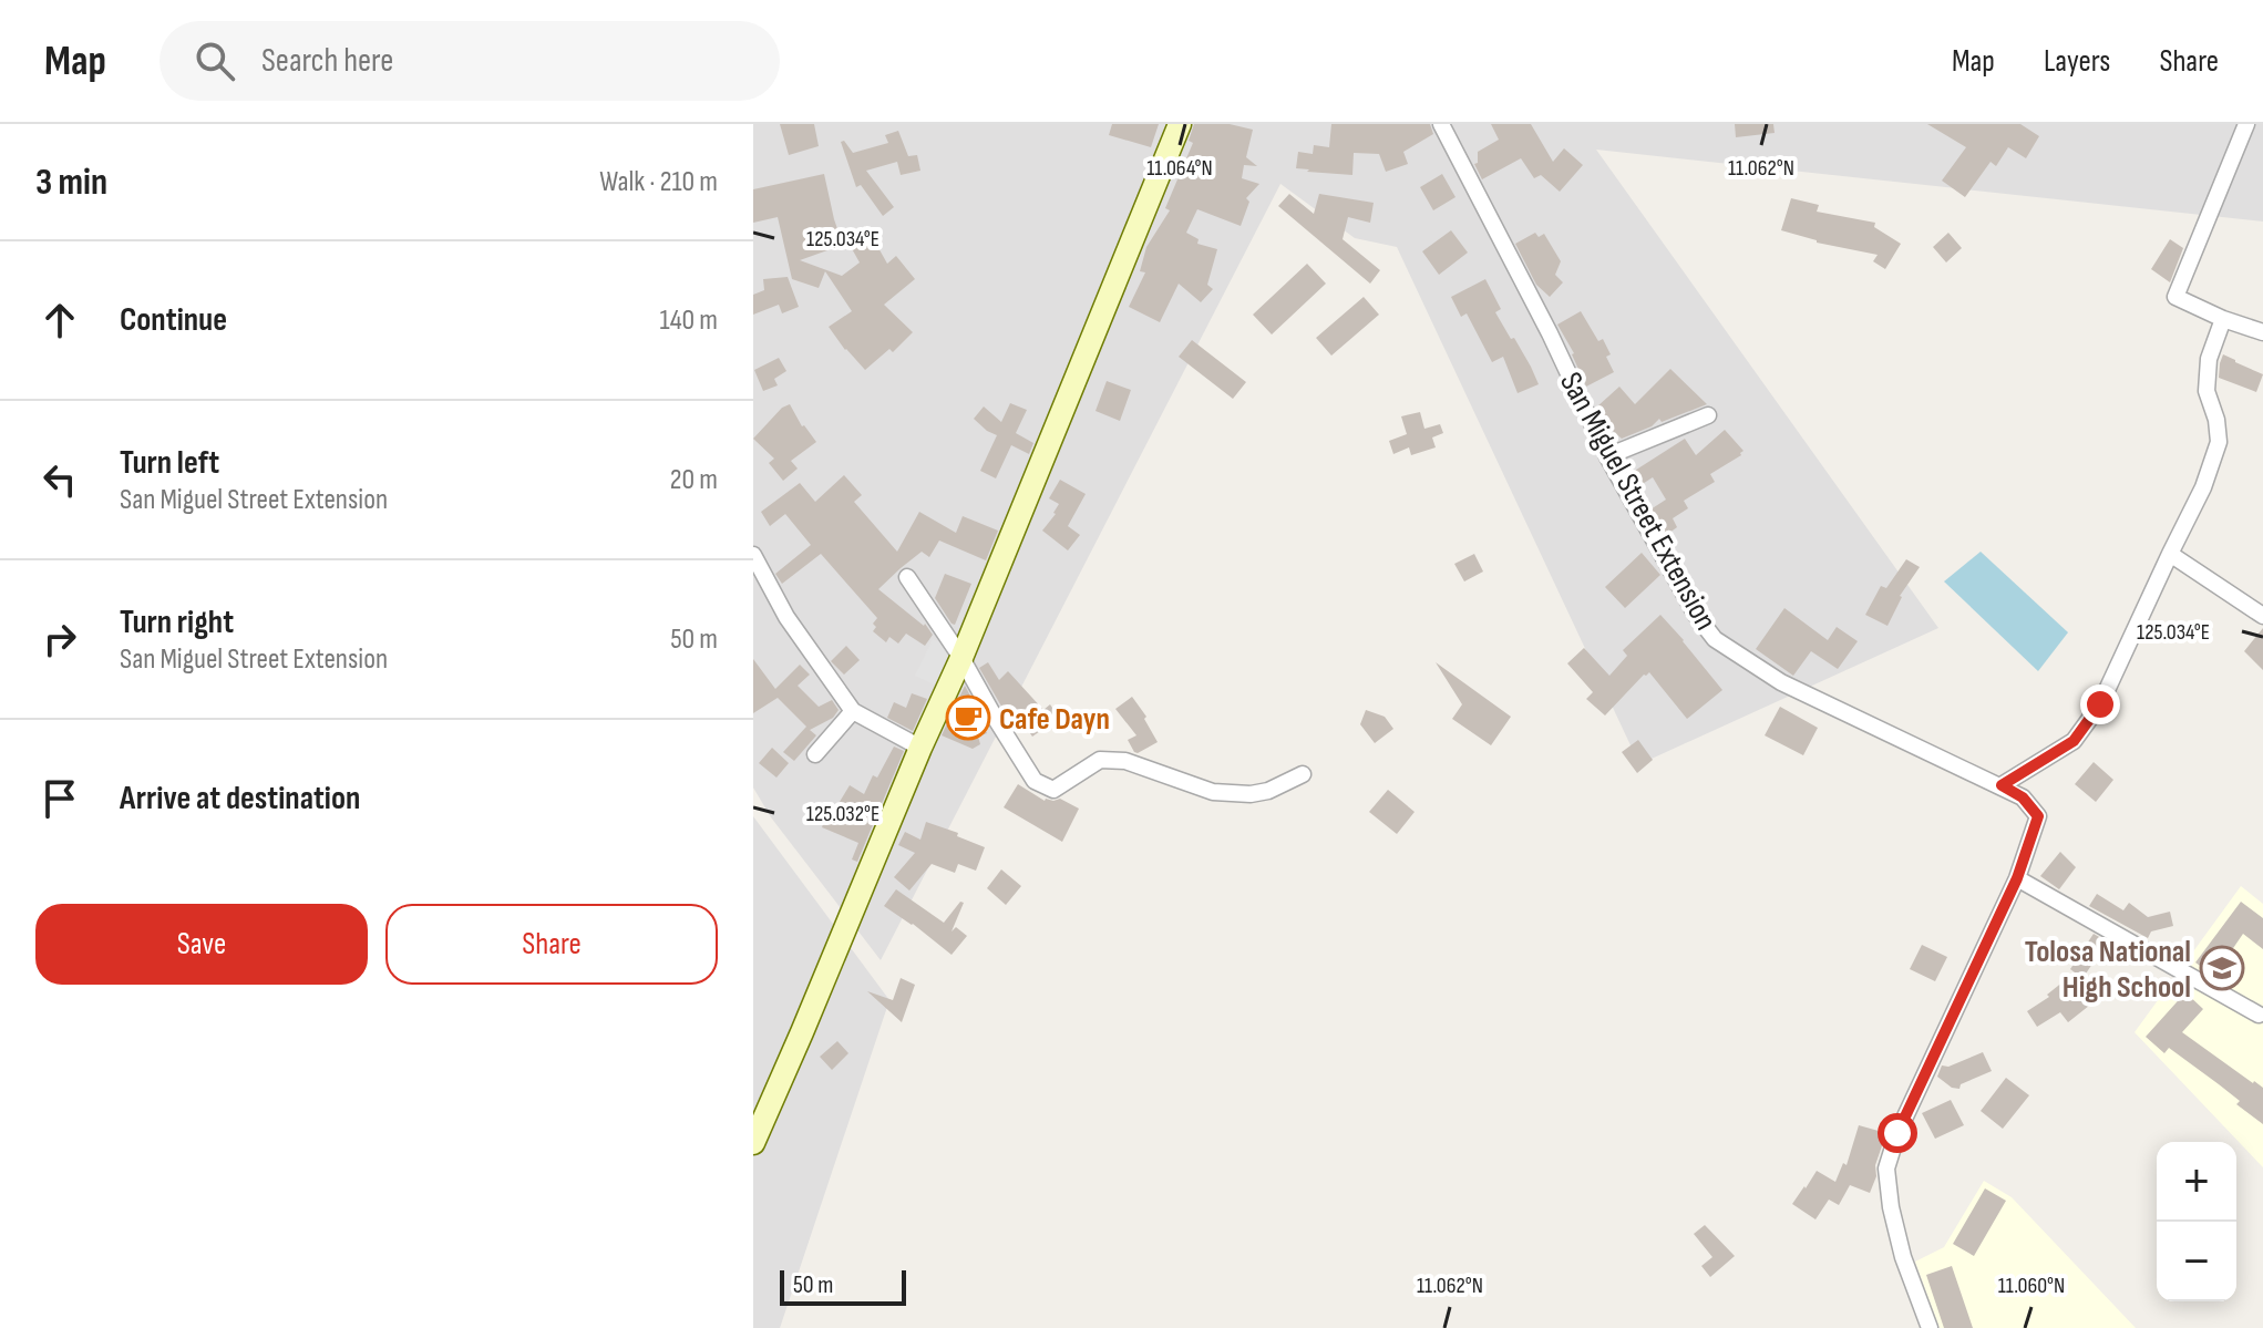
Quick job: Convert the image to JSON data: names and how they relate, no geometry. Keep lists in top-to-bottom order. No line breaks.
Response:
{"streets":{"street":["San Miguel Street Extension"]},"places":{"cafe":["Cafe Dayn"],"school or university":["Tolosa National High School"]},"scale_bar":"50 m","page":{"header":"Map","search":"Search here","nav":["Map","Layers","Share"],"heading":["3 min","Walk · 210 m"],"list":[["Continue","140 m"],["Turn left","San Miguel Street Extension","20 m"],["Turn right","San Miguel Street Extension","50 m"],"Arrive at destination"],"buttons":["Save","Share"],"map_buttons":["+","−"],"scale":"50 m"},"coordinates":["11.064°N","11.062°N","125.034°E","125.032°E","11.060°N"]}
